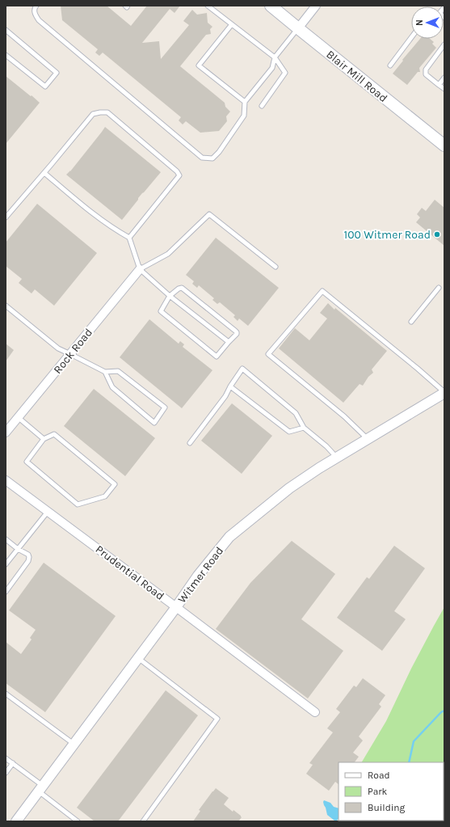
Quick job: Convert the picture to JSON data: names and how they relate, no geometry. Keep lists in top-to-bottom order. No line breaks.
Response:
{"streets":{"main road":["Blair Mill Road"],"street":["Rock Road","Prudential Road","Witmer Road"]},"crossings":[["Prudential Road","Witmer Road"]],"places":["100 Witmer Road"],"legend":["Road","Park","Building"],"north":"left"}
